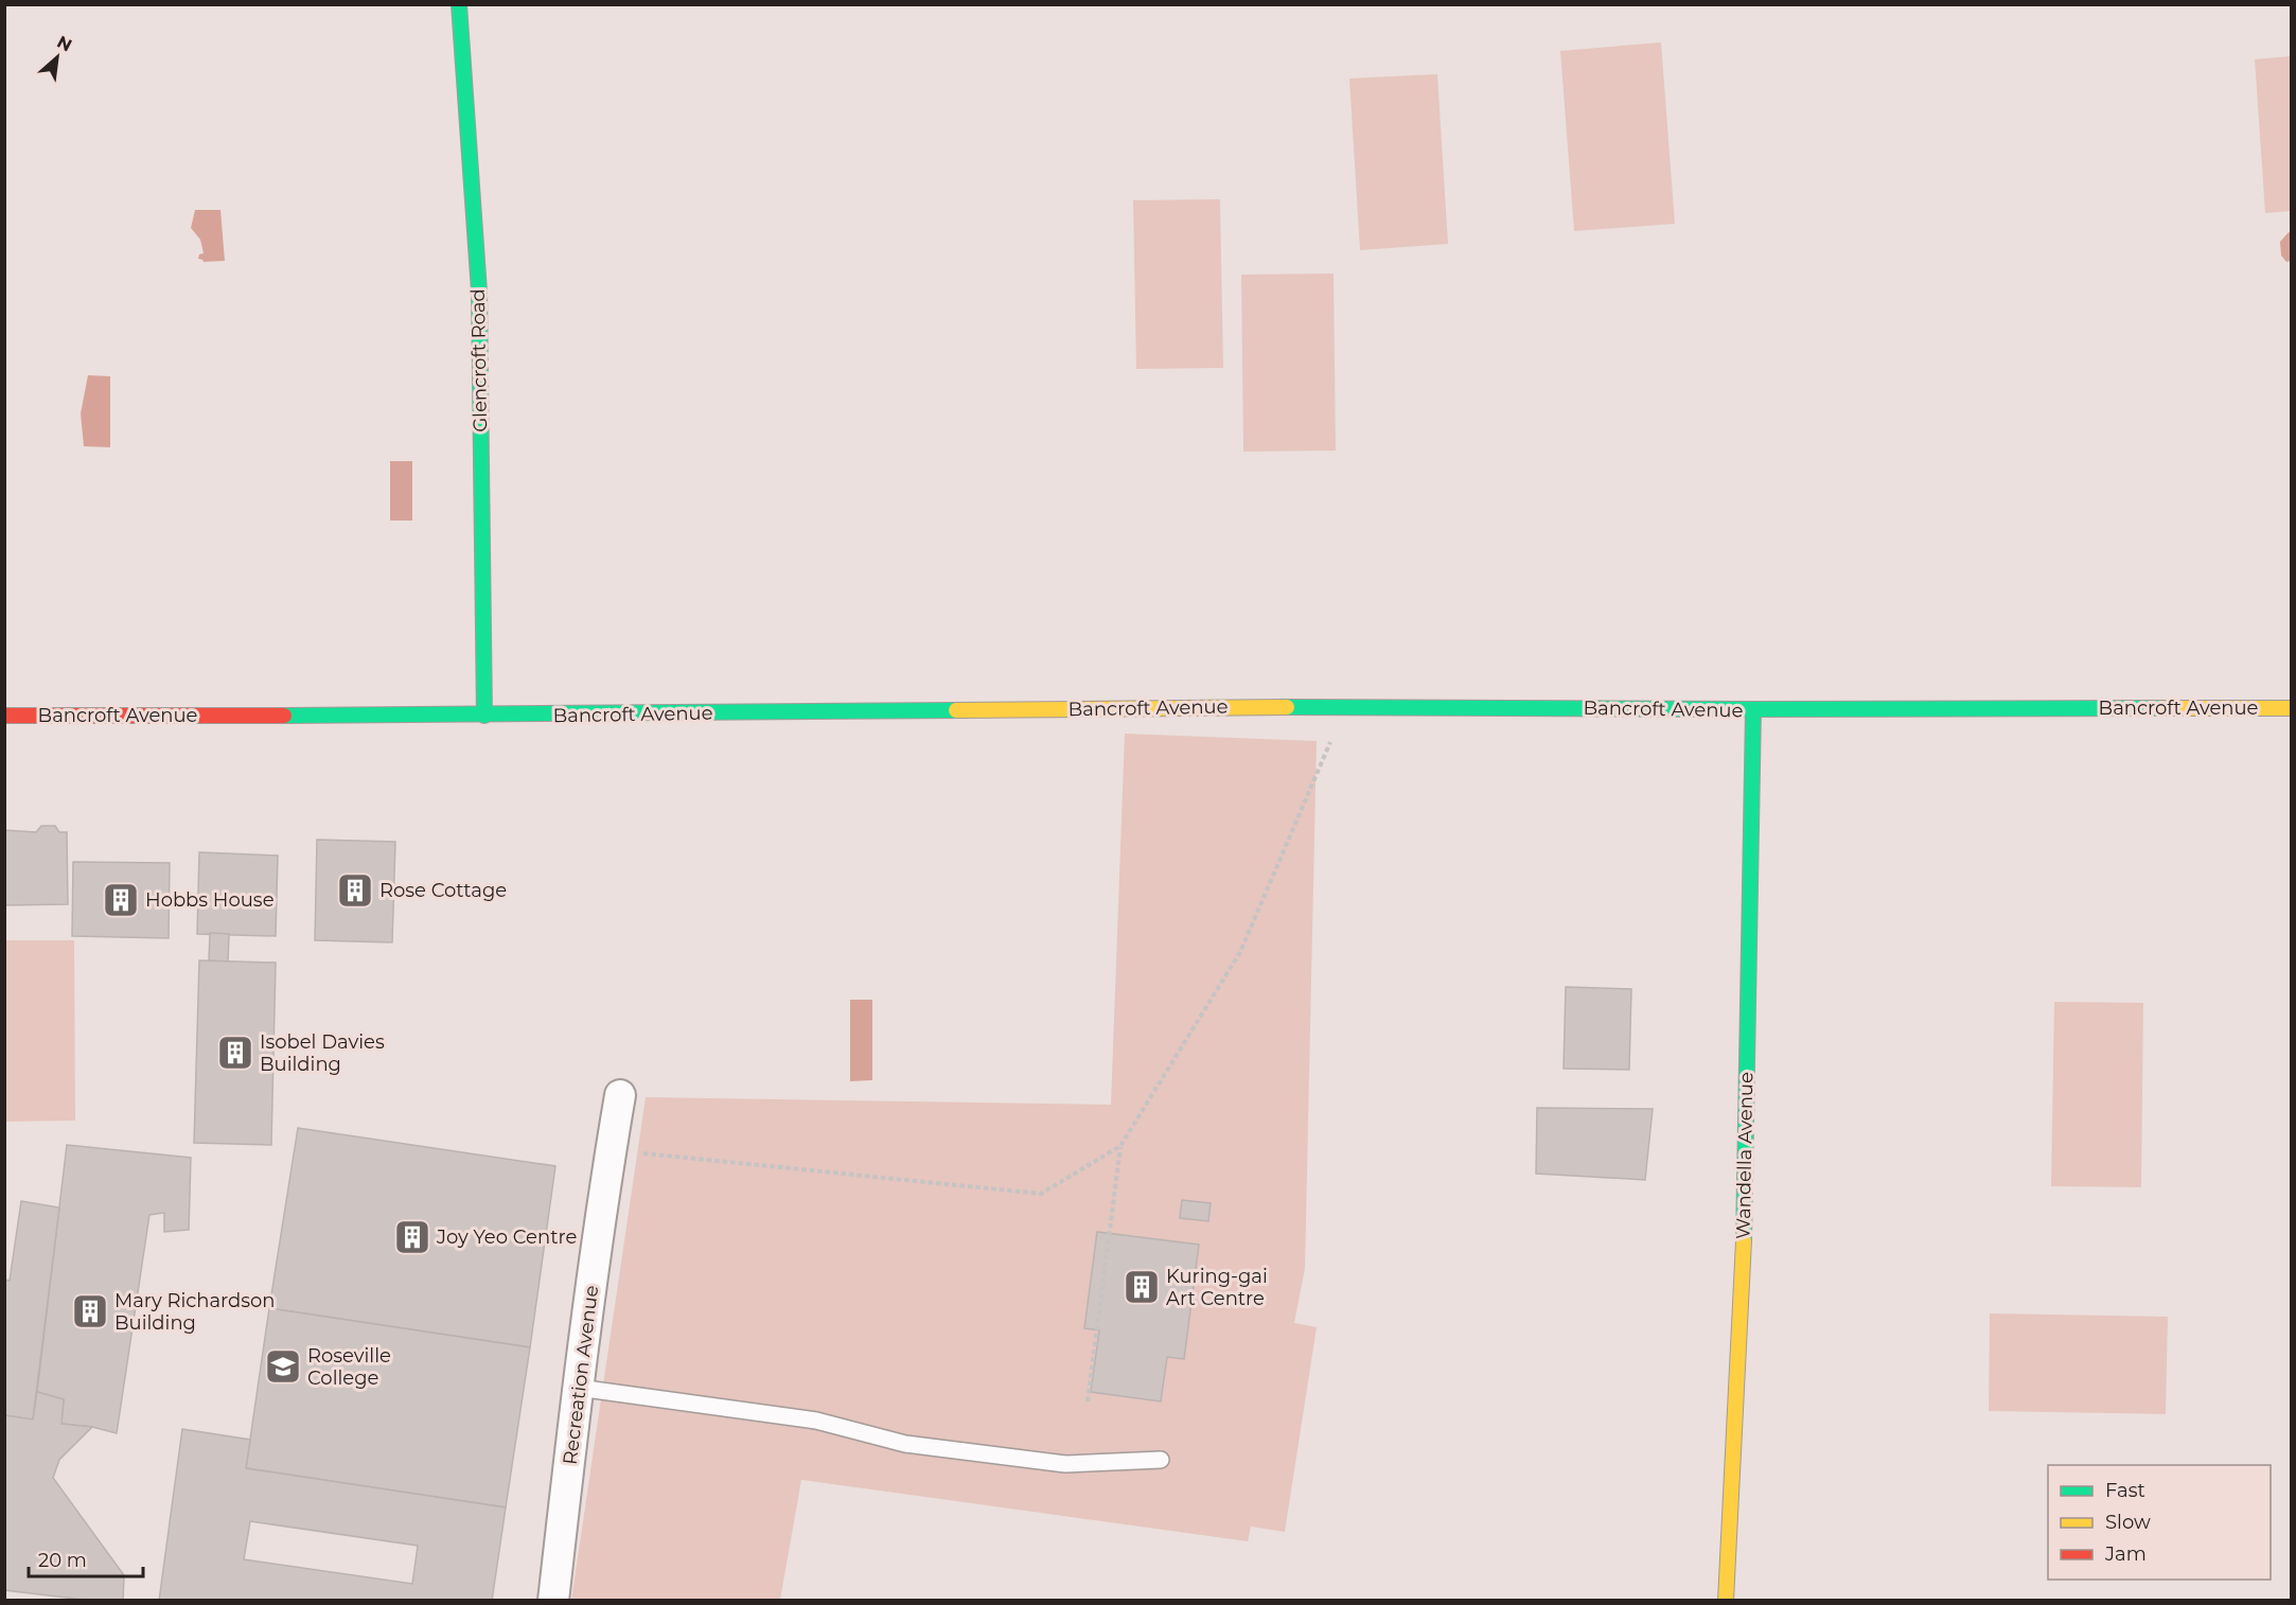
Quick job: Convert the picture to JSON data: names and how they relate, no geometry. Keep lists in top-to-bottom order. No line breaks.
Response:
{"streets":{"street":["Glencroft Road","Bancroft Avenue","Wandella Avenue","Recreation Avenue"]},"crossings":[["Glencroft Road","Bancroft Avenue"],["Bancroft Avenue","Wandella Avenue"]],"places":{"building":["Rose Cottage","Hobbs House","Isobel Davies Building","Joy Yeo Centre","Kuring-gai Art Centre","Mary Richardson Building"],"school or university":["Roseville College"]},"legend":["Fast","Slow","Jam"],"scale_bar":"20 m","north":"top right"}
